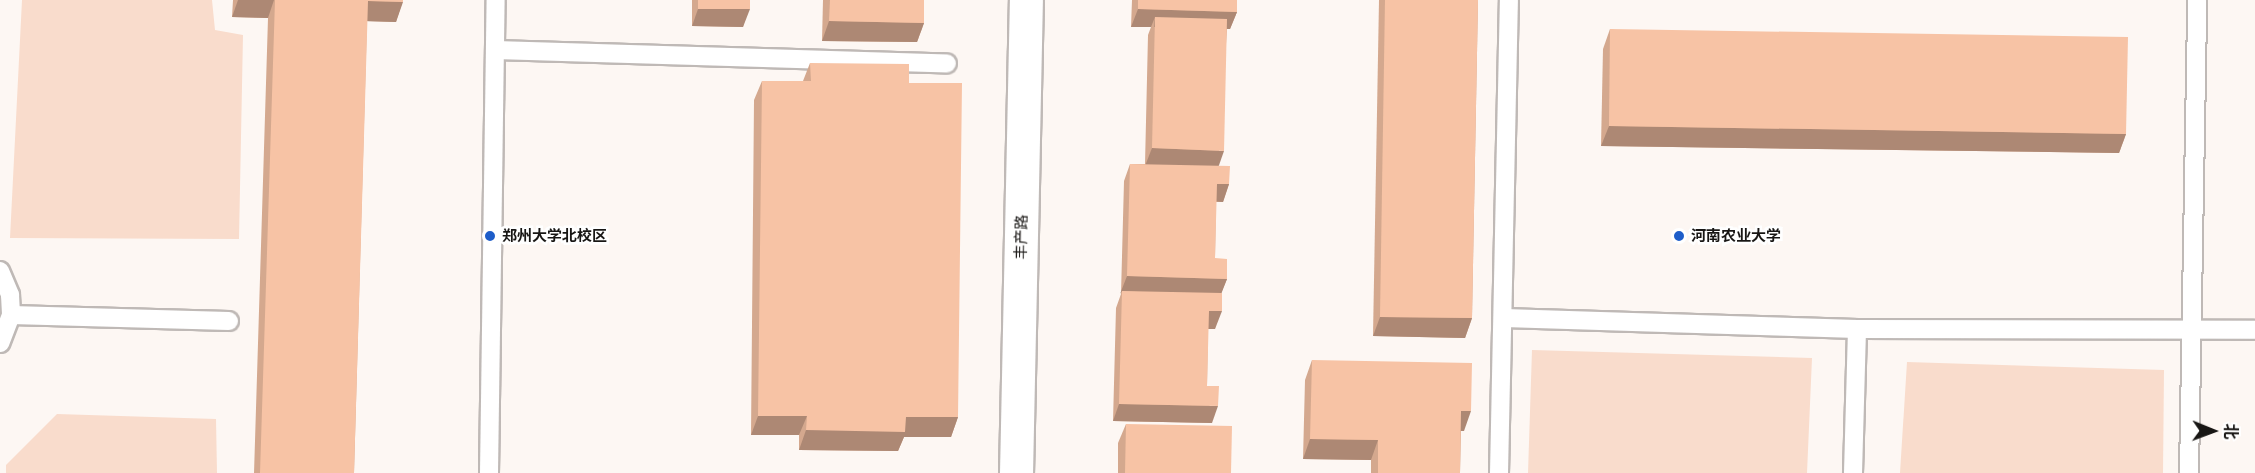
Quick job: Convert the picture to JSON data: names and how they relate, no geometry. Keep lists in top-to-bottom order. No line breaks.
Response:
{"streets":{"street":["丰产路"]},"places":["郑州大学北校区","河南农业大学"],"north":"right"}
